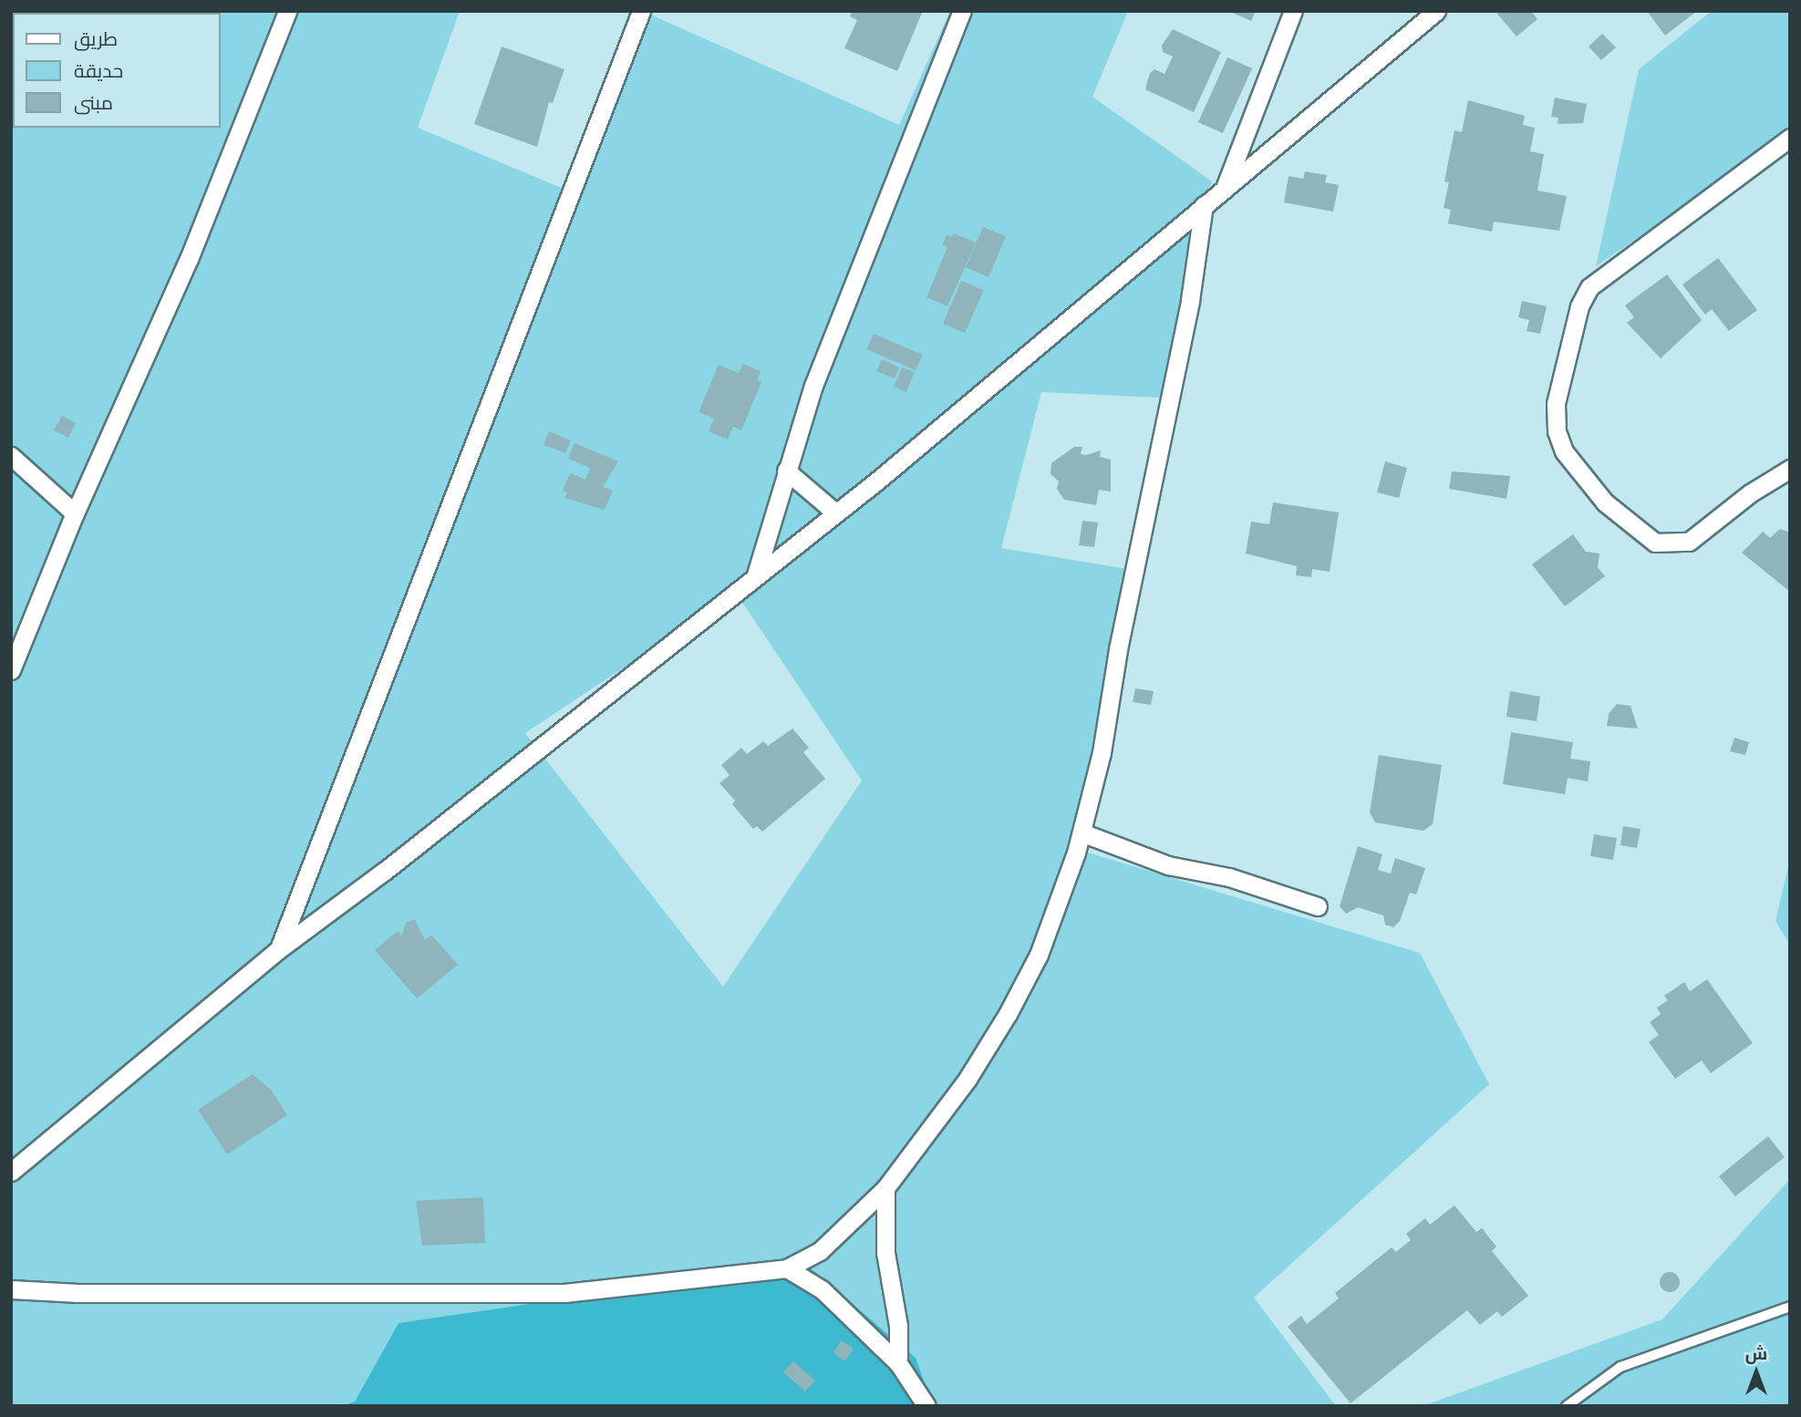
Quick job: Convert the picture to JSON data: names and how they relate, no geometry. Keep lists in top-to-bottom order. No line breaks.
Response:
{"legend":["طريق","حديقة","مبنى"],"north":"top"}
